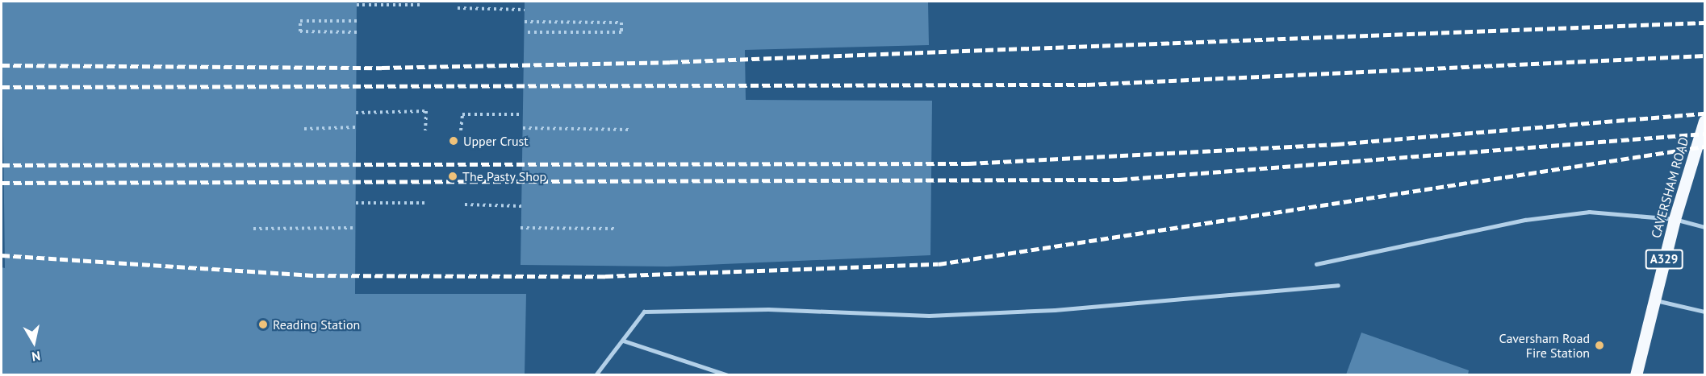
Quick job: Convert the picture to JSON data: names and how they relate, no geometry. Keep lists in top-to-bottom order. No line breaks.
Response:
{"streets":{"main road":["CAVERSHAM ROAD","A329"]},"places":["Upper Crust","The Pasty Shop","Reading Station","Caversham Road Fire Station"],"north":"bottom"}
